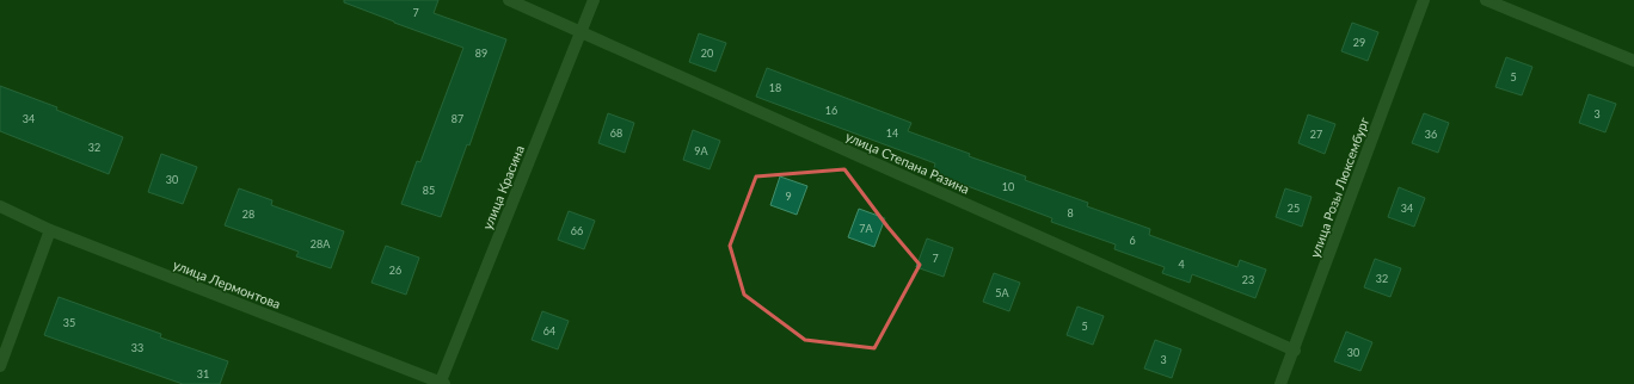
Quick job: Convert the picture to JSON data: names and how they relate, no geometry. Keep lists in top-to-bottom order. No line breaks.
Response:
{"streets":{"street":["улица Степана Разина","улица Красина","улица Розы Люксембург","улица Лермонтова"]},"crossings":[["улица Степана Разина","улица Красина"],["улица Степана Разина","улица Розы Люксембург"],["улица Красина","улица Лермонтова"]],"house_numbers":["7","29","89","20","5","18","16","3","34","87","68","14","27","36","32","9А","30","10","85","9","25","34","8","28","7А","66","6","28А","7","4","26","32","23","5А","35","5","64","33","30","3","31"]}
